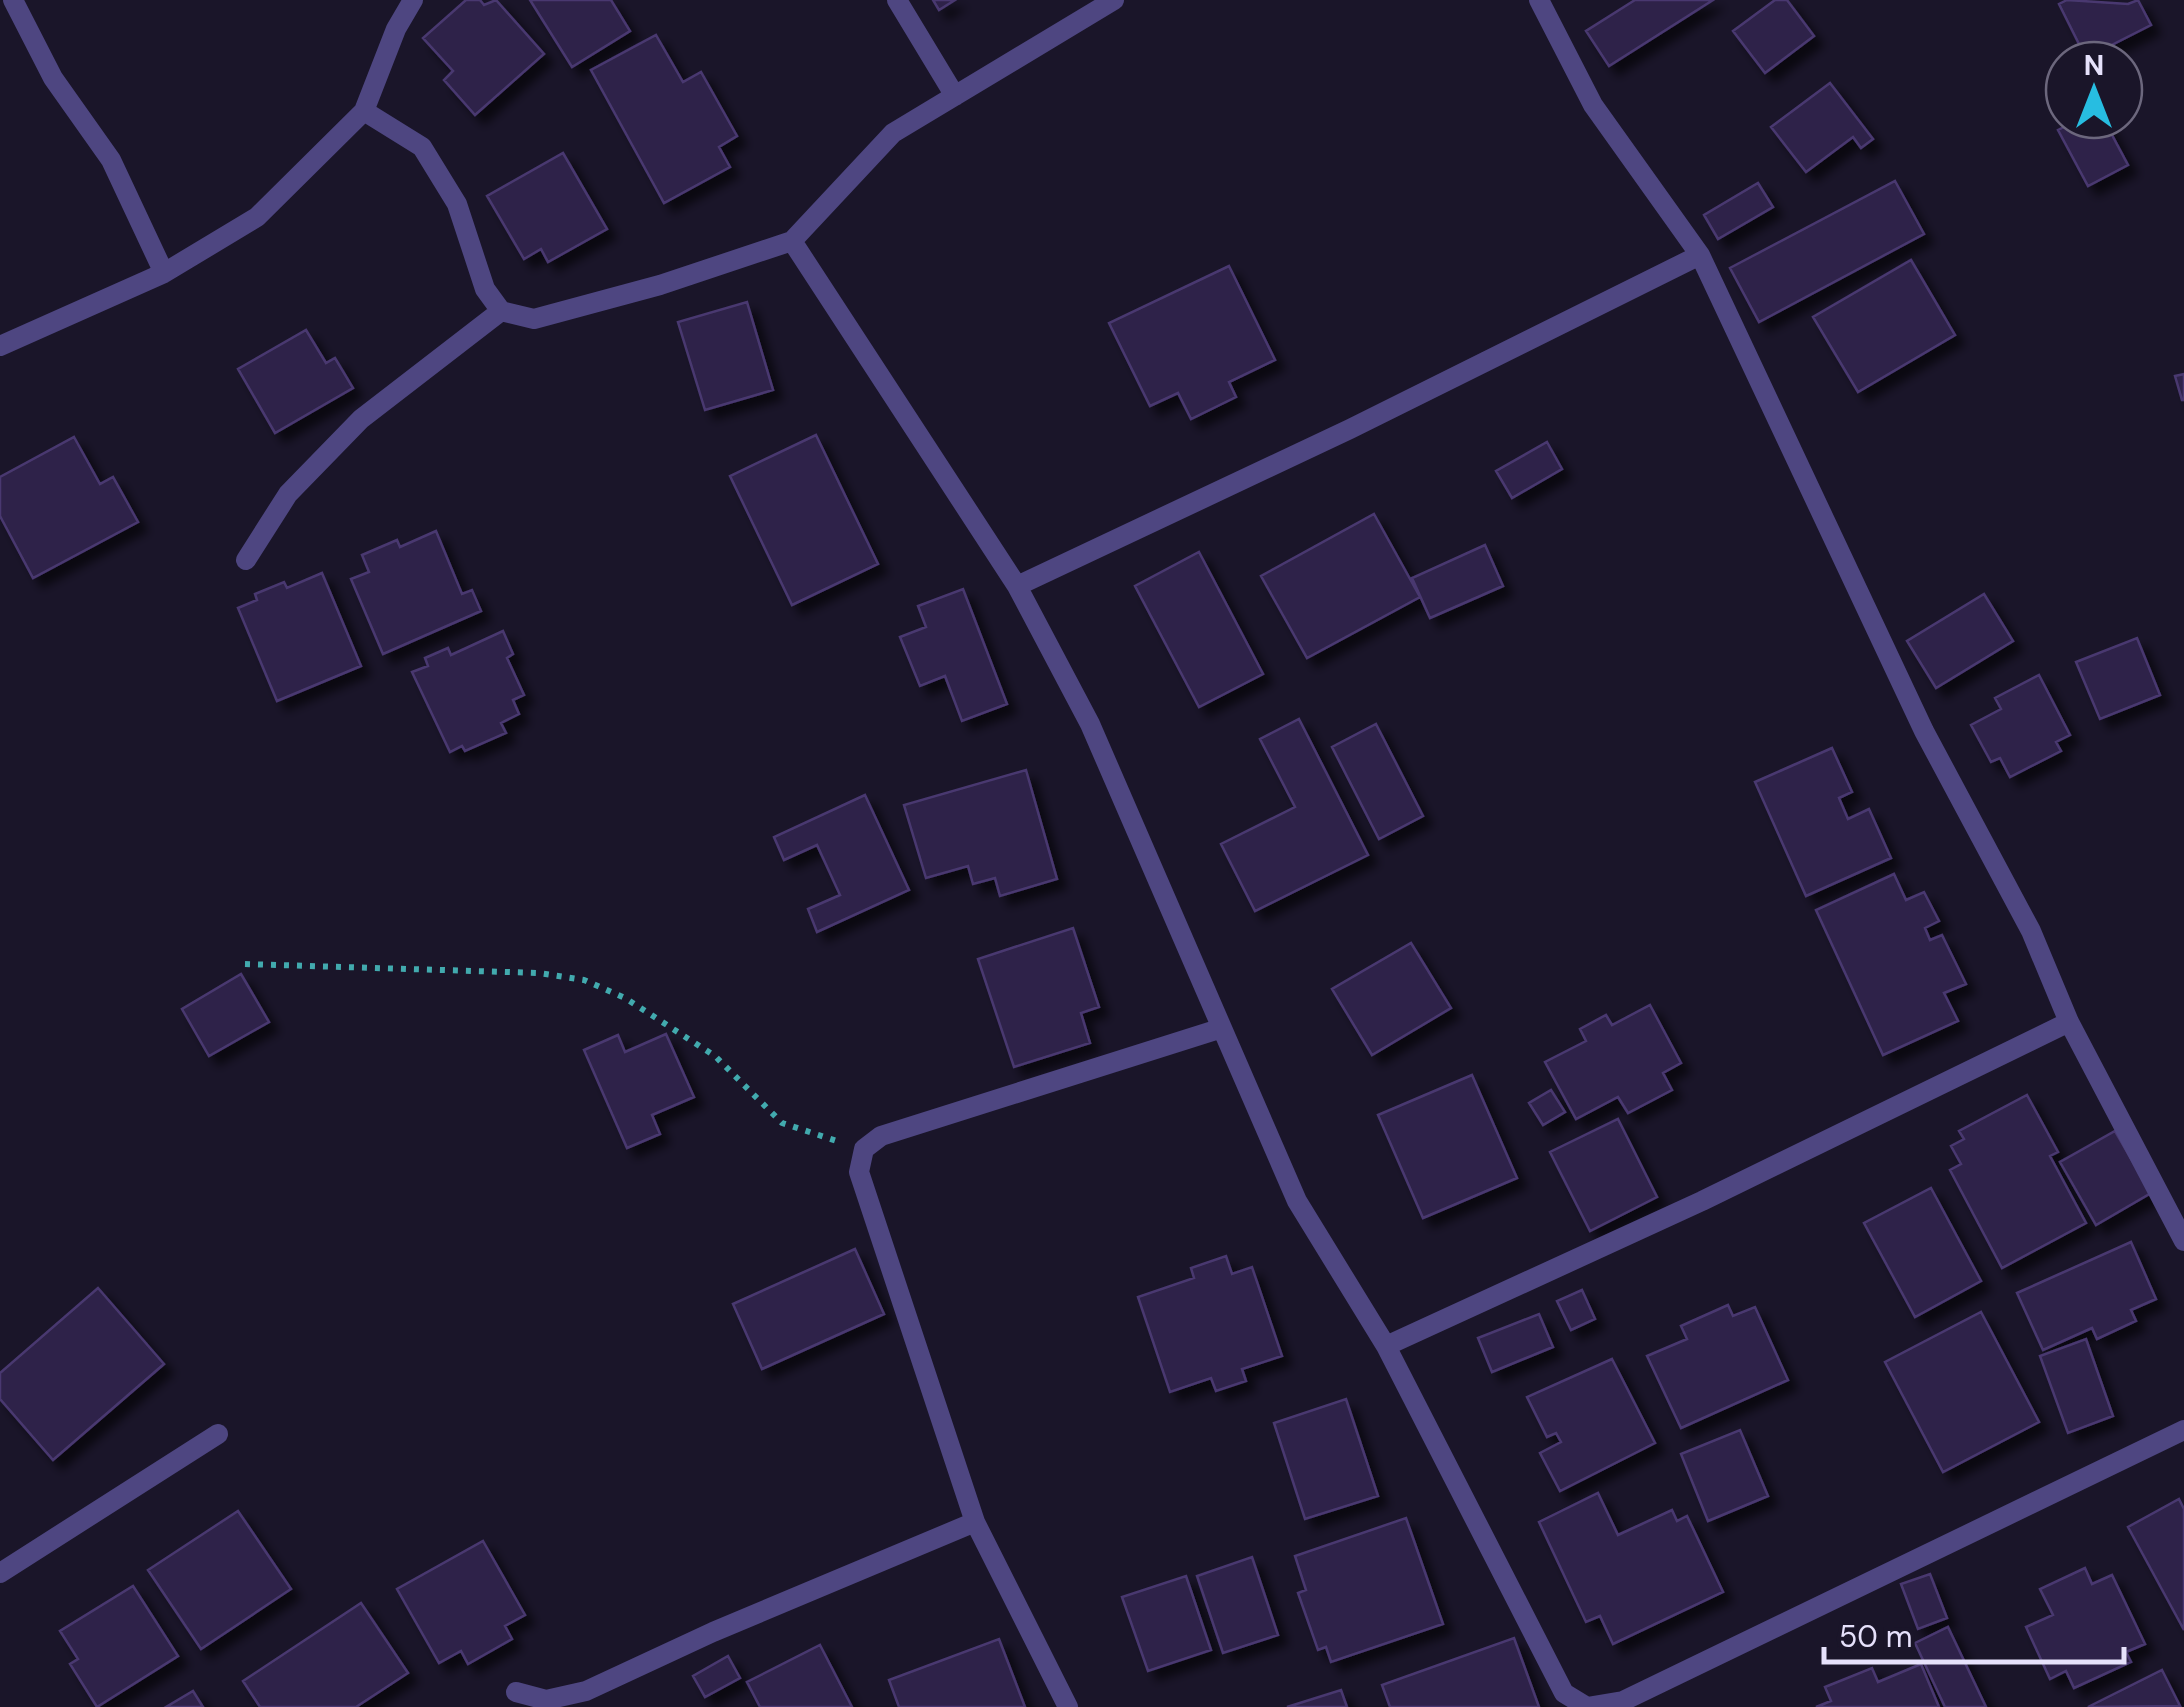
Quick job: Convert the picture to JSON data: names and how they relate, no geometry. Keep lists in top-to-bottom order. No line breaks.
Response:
{"scale_bar":"50 m","north":"top"}
